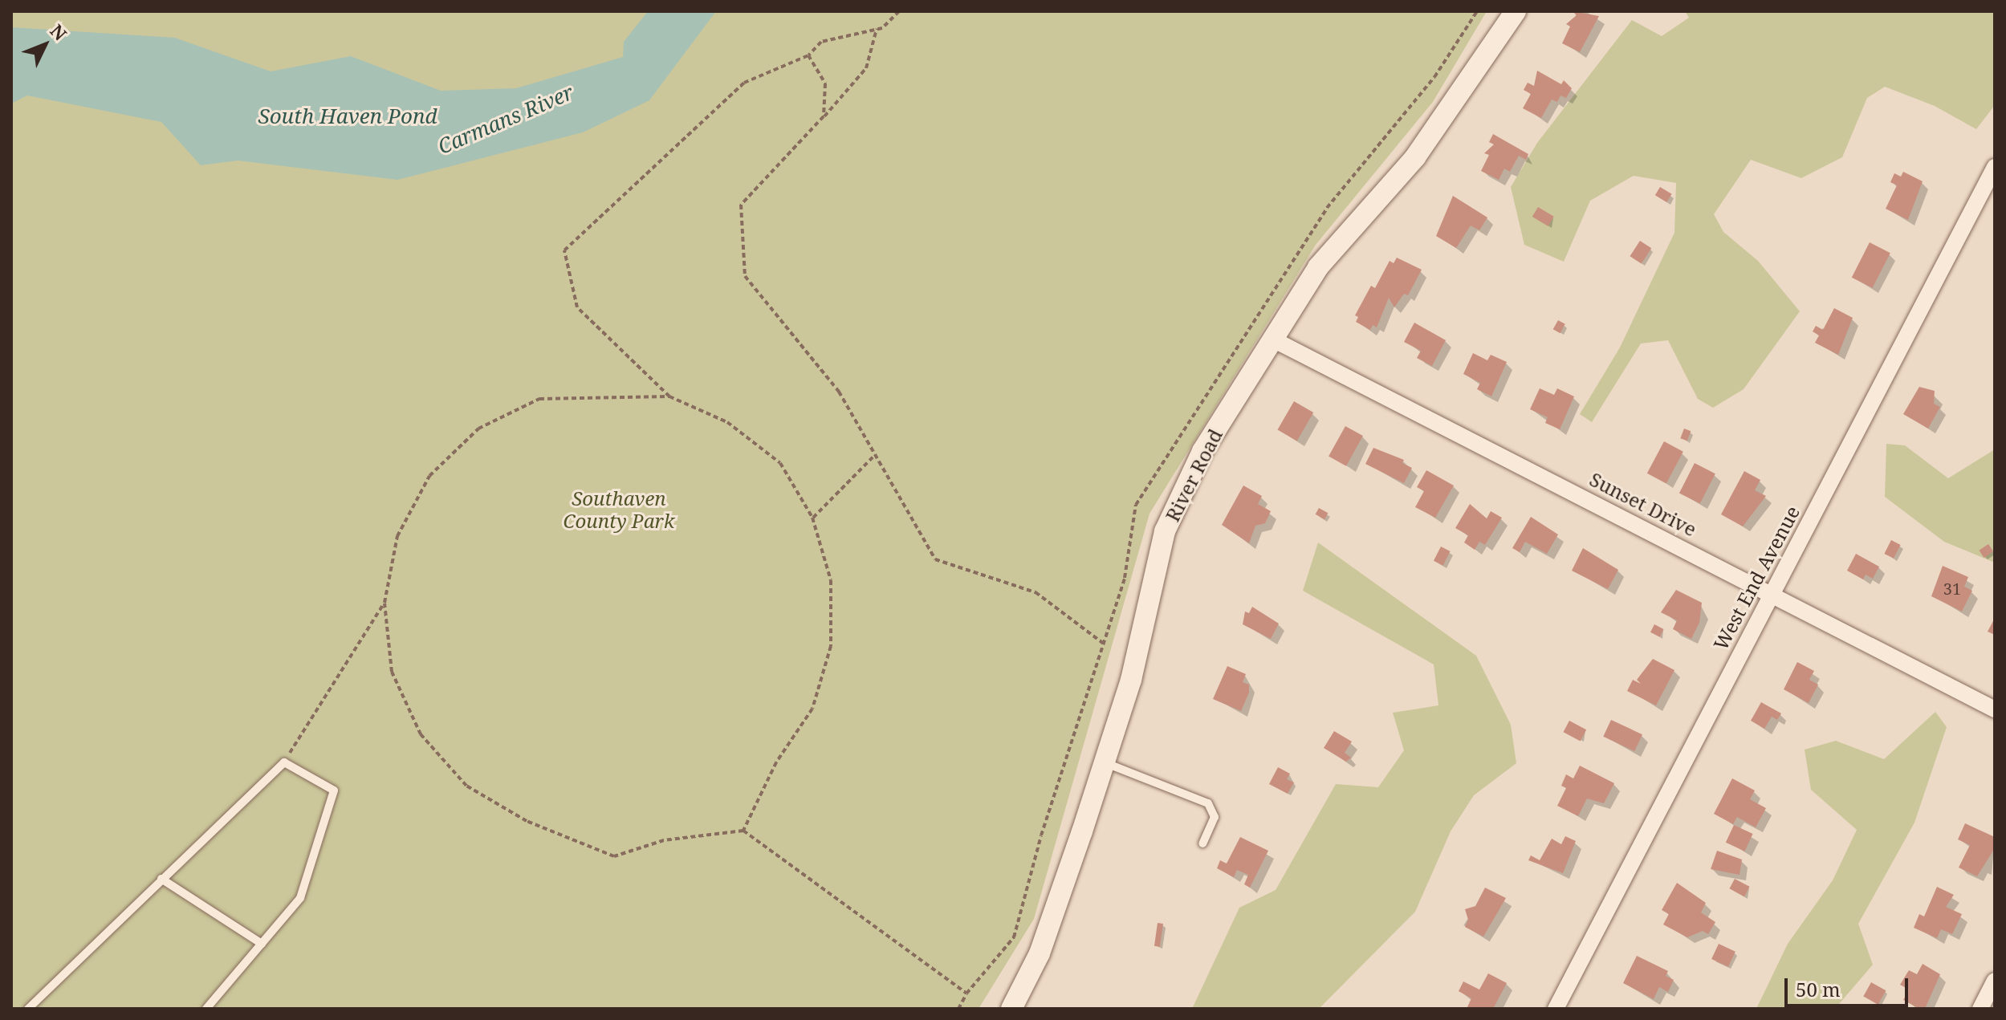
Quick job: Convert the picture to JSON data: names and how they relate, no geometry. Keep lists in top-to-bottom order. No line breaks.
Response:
{"streets":{"street":["River Road","Sunset Drive","West End Avenue"]},"crossings":[["River Road","Sunset Drive"],["Sunset Drive","West End Avenue"]],"water":["South Haven Pond","Carmans River"],"parks":["Southaven County Park"],"house_numbers":["31"],"scale_bar":"50 m","north":"top right"}
